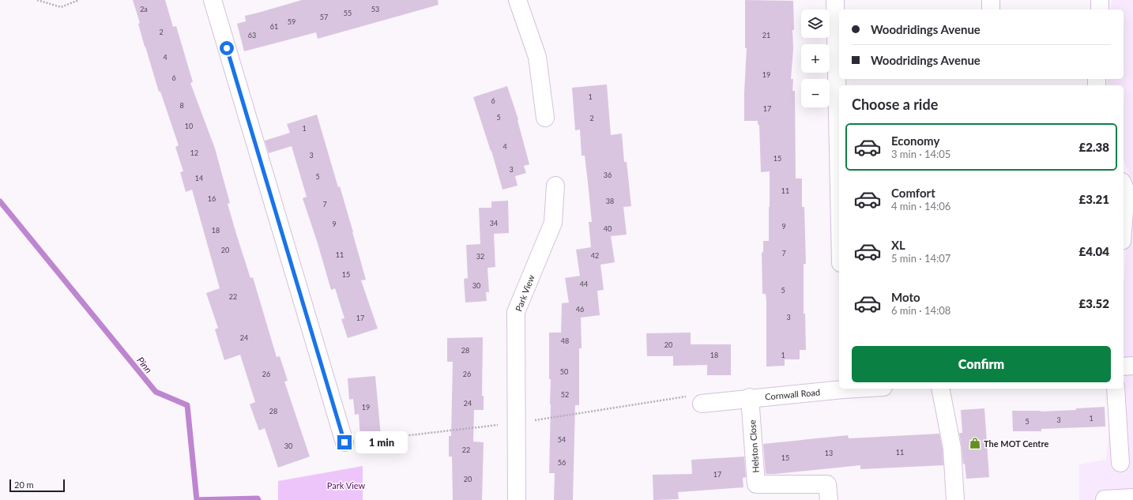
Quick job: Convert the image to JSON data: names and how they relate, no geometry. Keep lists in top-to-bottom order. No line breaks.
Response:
{"streets":{"street":["Park View","Cornwall Road","Helston Close"]},"crossings":[["Cornwall Road","Helston Close"]],"water":["Pinn"],"parks":["Park View"],"places":{"shop":["The MOT Centre"]},"house_numbers":["2a","53","55","57","59","61","2","63","21","4","19","6","1","6","8","17","5","2","10","1","4","12","3","15","3","36","5","14","11","16","38","7","34","9","9","40","18","20","7","11","42","32","15","44","30","5","22","46","3","17","24","48","20","28","18","1","50","26","26","52","24","19","28","1","3","5","54","30","22","11","13","15","56","17","20"],"scale_bar":"20 m","page":{"map_buttons":["+","−"],"banner":["Woodridings Avenue","Woodridings Avenue"],"heading":"Choose a ride","list":[{"name":"Economy","note":"3 min · 14:05","value":"£2.38"},{"name":"Comfort","note":"4 min · 14:06","value":"£3.21"},{"name":"XL","note":"5 min · 14:07","value":"£4.04"},{"name":"Moto","note":"6 min · 14:08","value":"£3.52"}],"buttons":"Confirm","bubble":"1 min","scale":"20 m"}}
